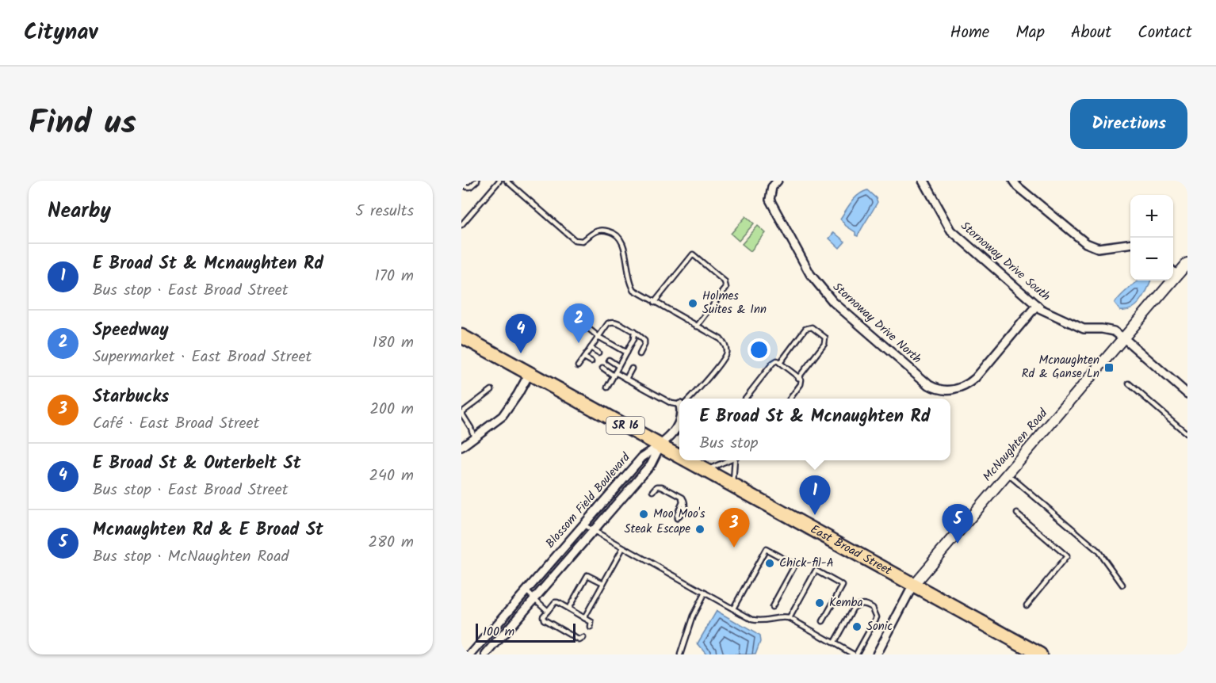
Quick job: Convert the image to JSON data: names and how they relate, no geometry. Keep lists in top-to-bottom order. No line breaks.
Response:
{"streets":{"highway":["SR 16","East Broad Street"],"street":["Stornoway Drive South","Stornoway Drive North","McNaughten Road","Blossom Field Boulevard"]},"crossings":[["Stornoway Drive South","Stornoway Drive North"],["Stornoway Drive South","McNaughten Road"],["McNaughten Road","East Broad Street"],["Blossom Field Boulevard","East Broad Street"]],"places":{"other":["Holmes Suites & Inn","Moo Moo's","Steak Escape","Chick-fil-A","Kemba","Sonic"],"transit":["Mcnaughten Rd & Ganse Ln"]},"scale_bar":"100 m","page":{"header":"Citynav","nav":["Home","Map","About","Contact"],"title":"Find us","buttons":"Directions","heading":["Nearby","5 results"],"map_buttons":["+","−"],"list":[{"mark":"1","name":"E Broad St & Mcnaughten Rd","note":"Bus stop · East Broad Street","value":"170 m"},{"mark":"2","name":"Speedway","note":"Supermarket · East Broad Street","value":"180 m"},{"mark":"3","name":"Starbucks","note":"Café · East Broad Street","value":"200 m"},{"mark":"4","name":"E Broad St & Outerbelt St","note":"Bus stop · East Broad Street","value":"240 m"},{"mark":"5","name":"Mcnaughten Rd & E Broad St","note":"Bus stop · McNaughten Road","value":"280 m"}],"pins":["2","4","1","5","3"],"popup":["E Broad St & Mcnaughten Rd","Bus stop"],"scale":"100 m"}}
